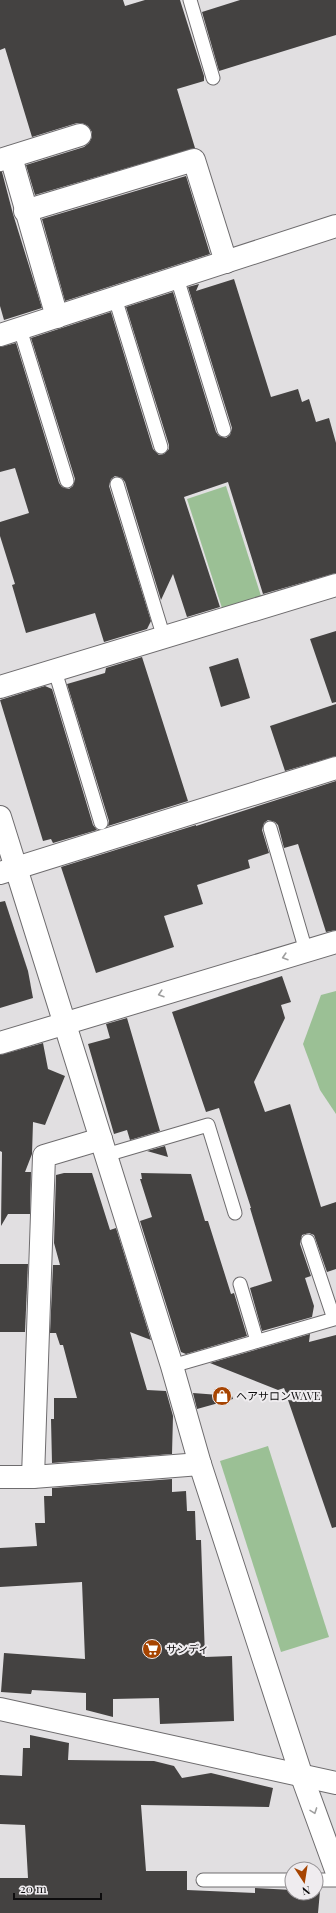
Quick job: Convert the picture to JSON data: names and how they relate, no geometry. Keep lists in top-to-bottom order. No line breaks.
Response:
{"places":{"shop":["ヘアサロンWAVE"],"supermarket":["サンディ"]},"scale_bar":"20 m","north":"bottom"}
